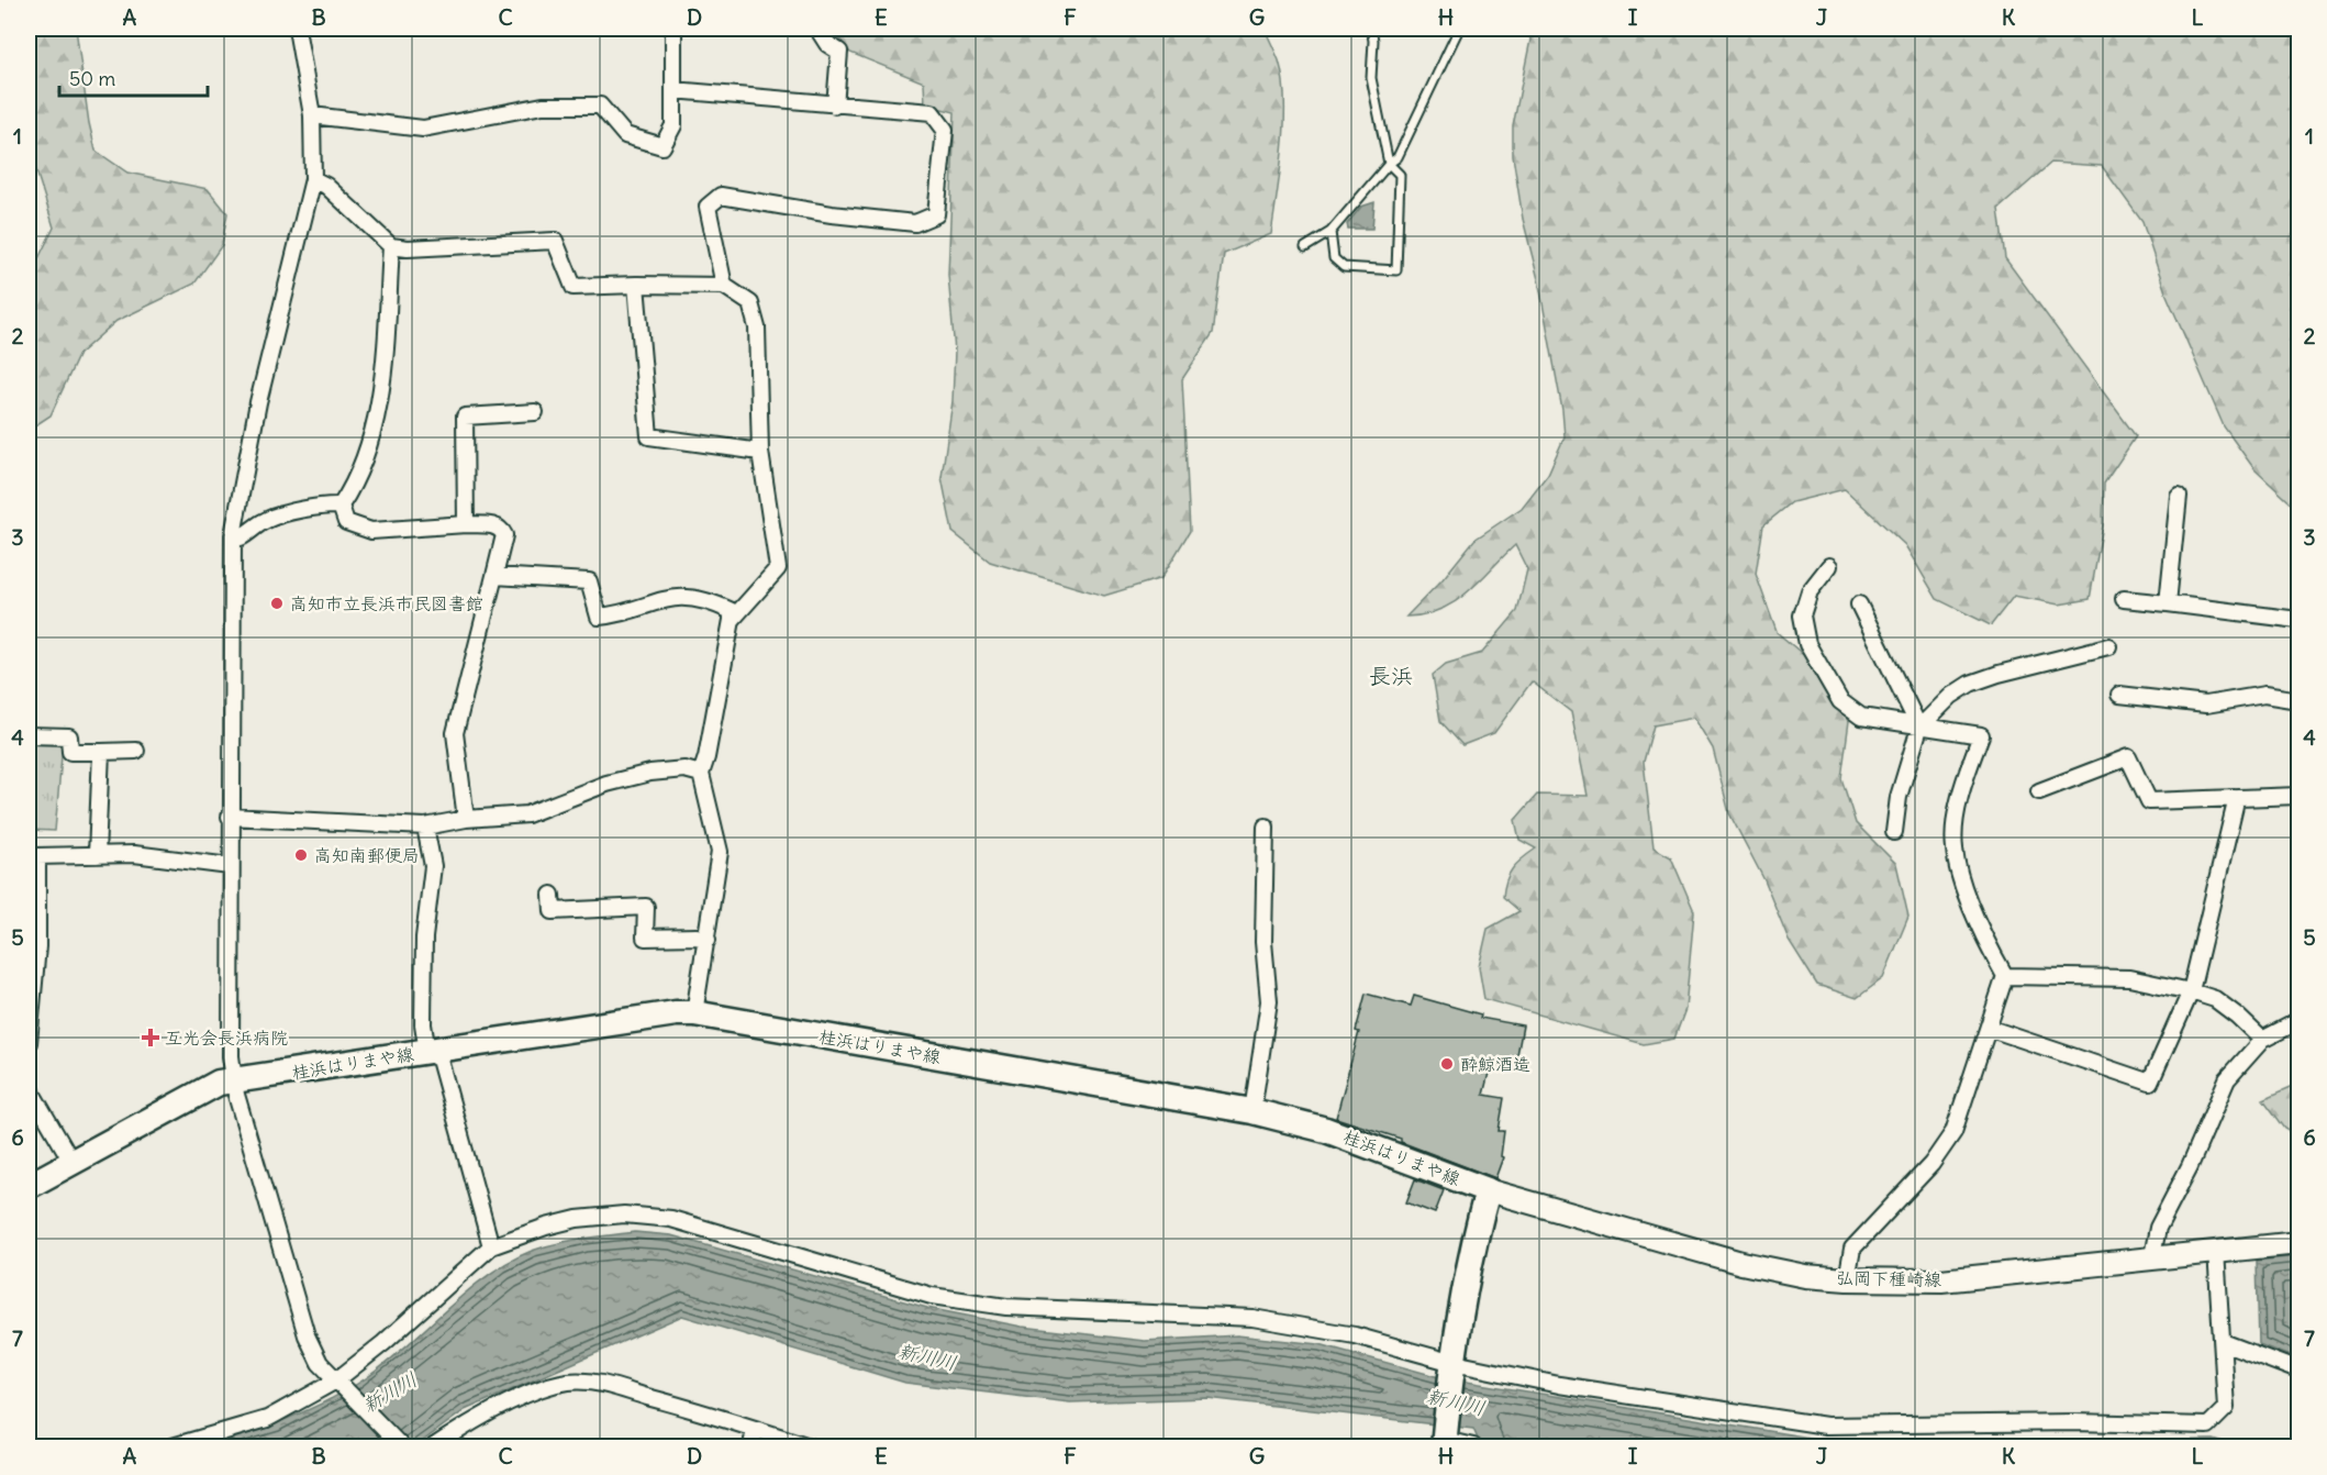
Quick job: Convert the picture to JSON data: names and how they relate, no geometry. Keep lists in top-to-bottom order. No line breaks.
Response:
{"streets":{"main road":["桂浜はりまや線","弘岡下種崎線"]},"crossings":[["桂浜はりまや線","弘岡下種崎線"]],"districts":["長浜"],"water":["新川川"],"places":{"other":["高知市立長浜市民図書館","高知南郵便局","酔鯨酒造"],"health":["互光会長浜病院"]},"scale_bar":"50 m","grid":{"columns":["A","B","C","D","E","F","G","H","I","J","K","L"],"rows":["1","2","3","4","5","6","7"]}}
